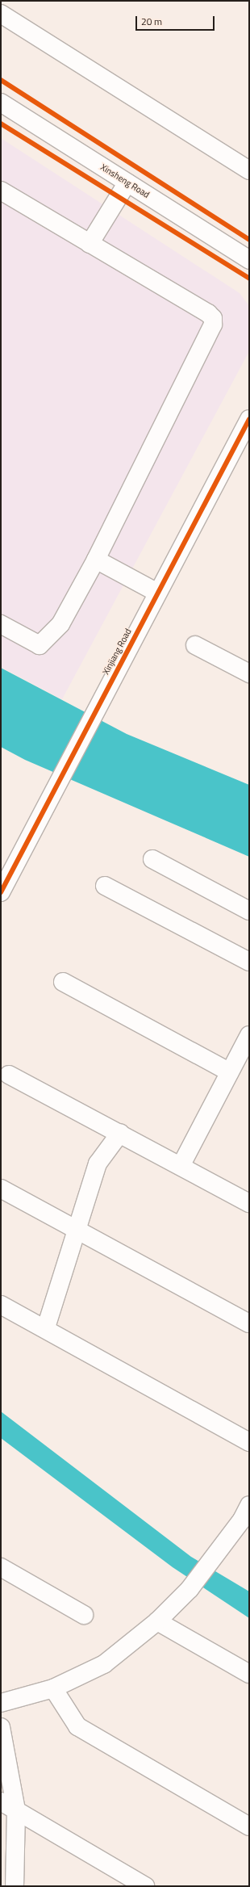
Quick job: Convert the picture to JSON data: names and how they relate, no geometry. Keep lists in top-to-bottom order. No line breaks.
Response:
{"streets":{"street":["Xinsheng Road","Xinjiang Road"]},"scale_bar":"20 m"}
